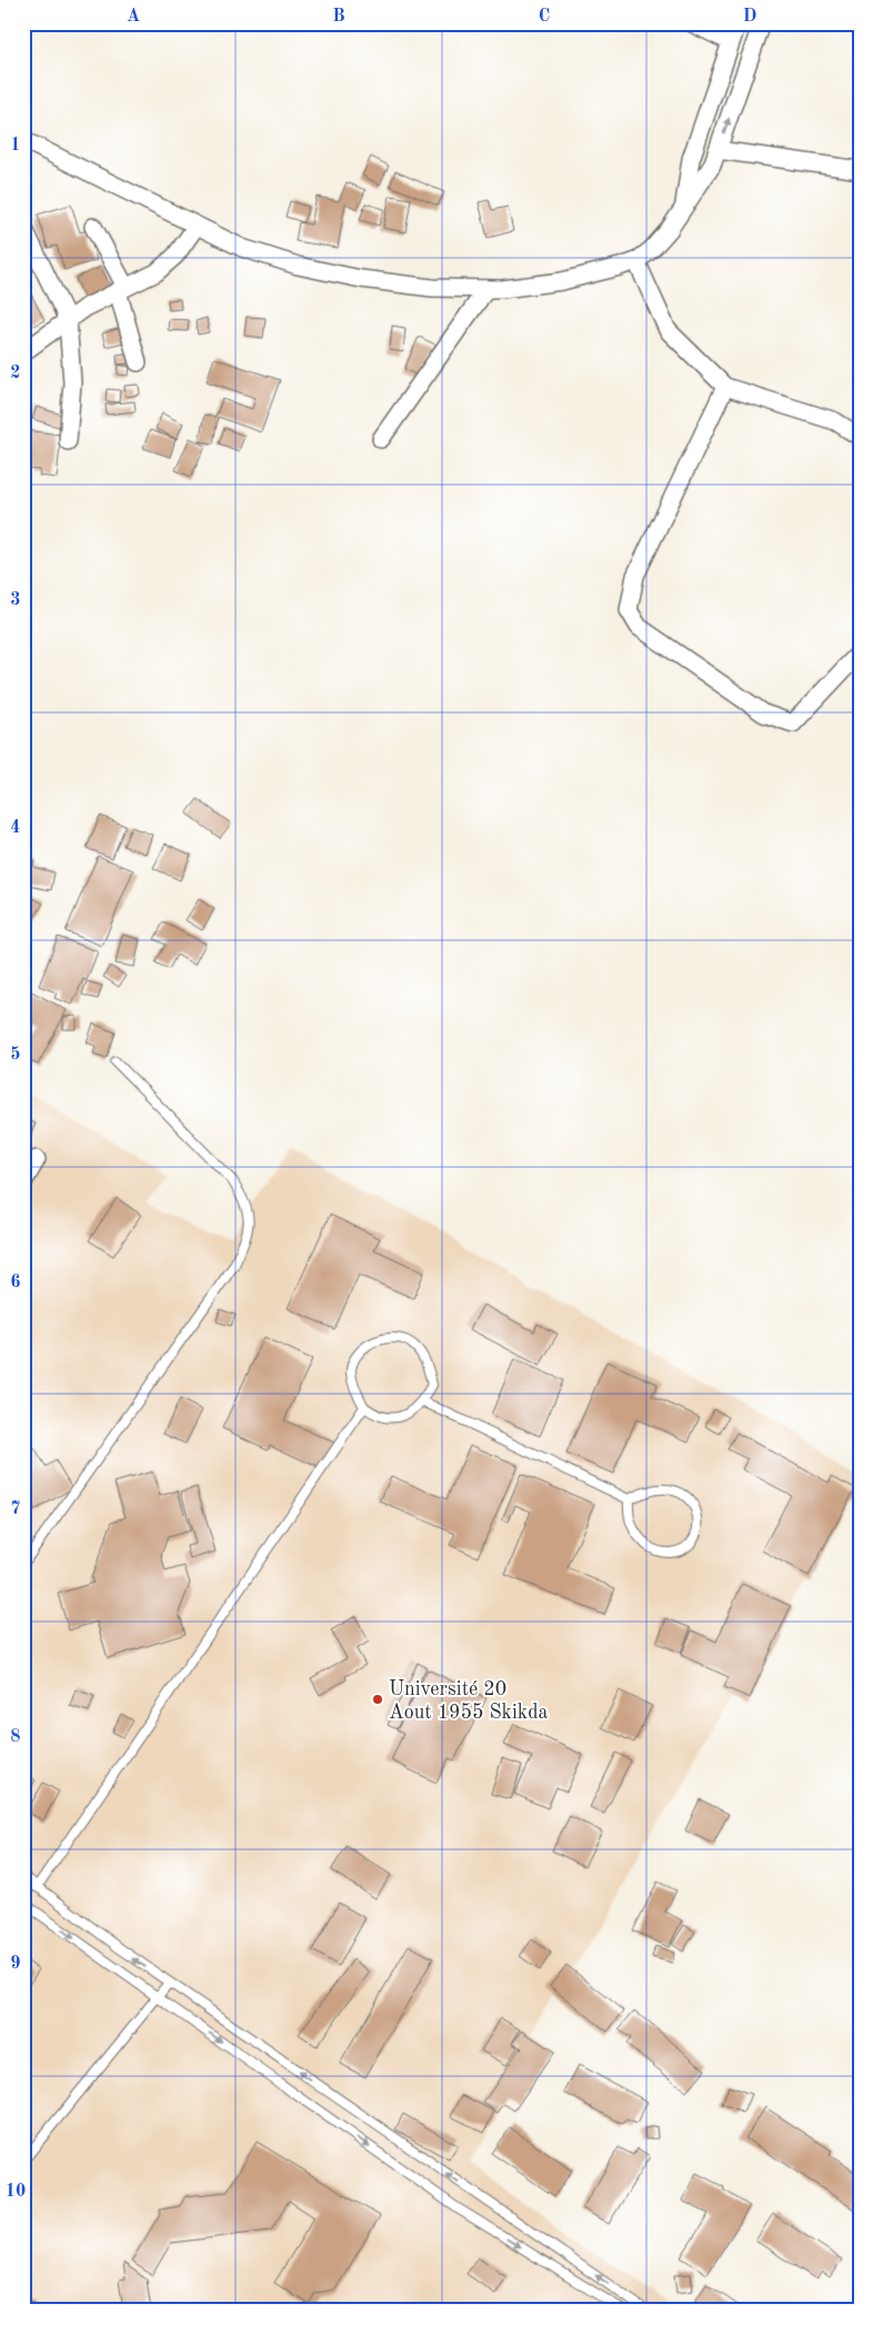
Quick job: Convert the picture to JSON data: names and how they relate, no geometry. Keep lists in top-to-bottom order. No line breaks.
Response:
{"places":["Université 20 Aout 1955 Skikda"],"grid":{"columns":["A","B","C","D"],"rows":["1","2","3","4","5","6","7","8","9","10"]}}
